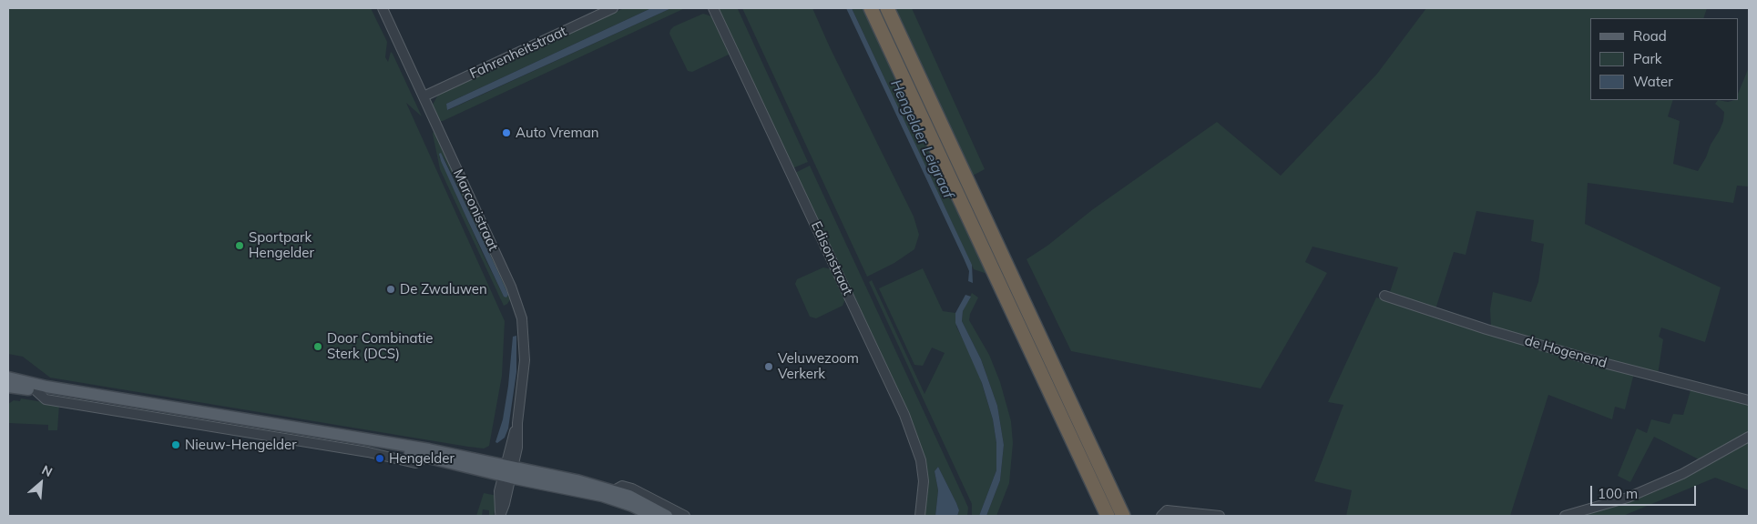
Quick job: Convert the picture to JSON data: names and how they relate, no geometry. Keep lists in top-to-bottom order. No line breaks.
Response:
{"streets":{"street":["Fahrenheitstraat","Marconistraat","Edisonstraat","de Hogenend"]},"crossings":[["Fahrenheitstraat","Marconistraat"]],"water":["Hengelder Leigraaf"],"places":["Auto Vreman","Sportpark Hengelder","De Zwaluwen","Door Combinatie Sterk (DCS)","Veluwezoom Verkerk","Nieuw-Hengelder","Hengelder"],"legend":["Road","Park","Water"],"scale_bar":"100 m","north":"top right"}
